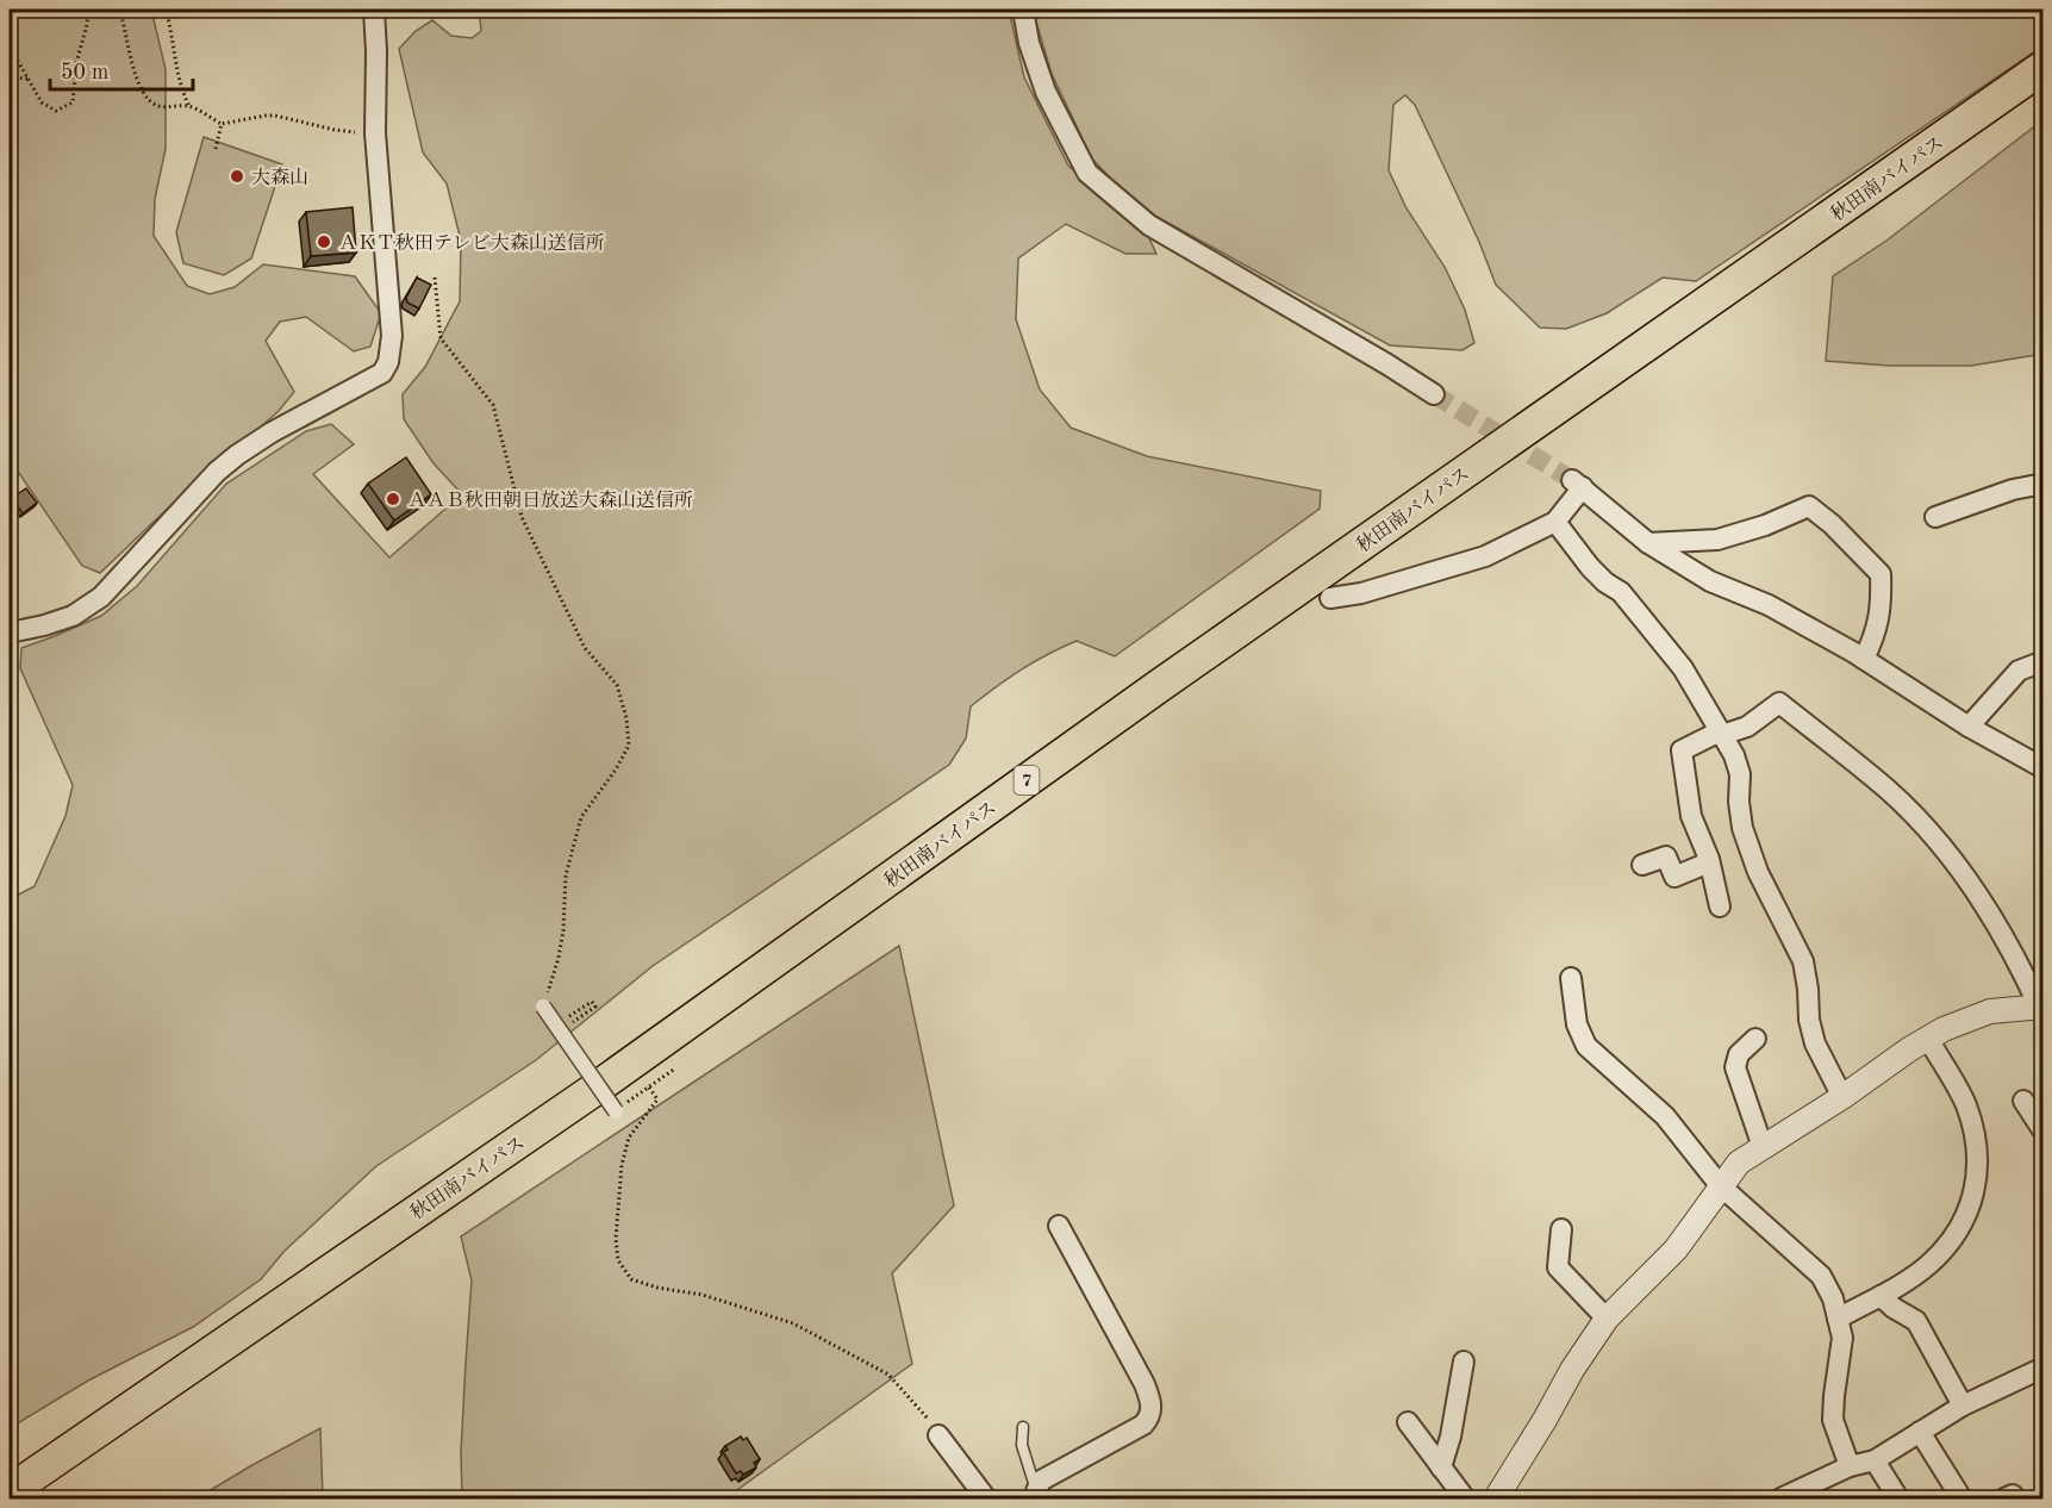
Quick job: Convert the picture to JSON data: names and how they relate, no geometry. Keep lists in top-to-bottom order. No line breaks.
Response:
{"streets":{"highway":["秋田南バイパス","7"]},"places":["大森山","ＡＫＴ秋田テレビ大森山送信所","ＡＡＢ秋田朝日放送大森山送信所"],"scale_bar":"50 m"}
